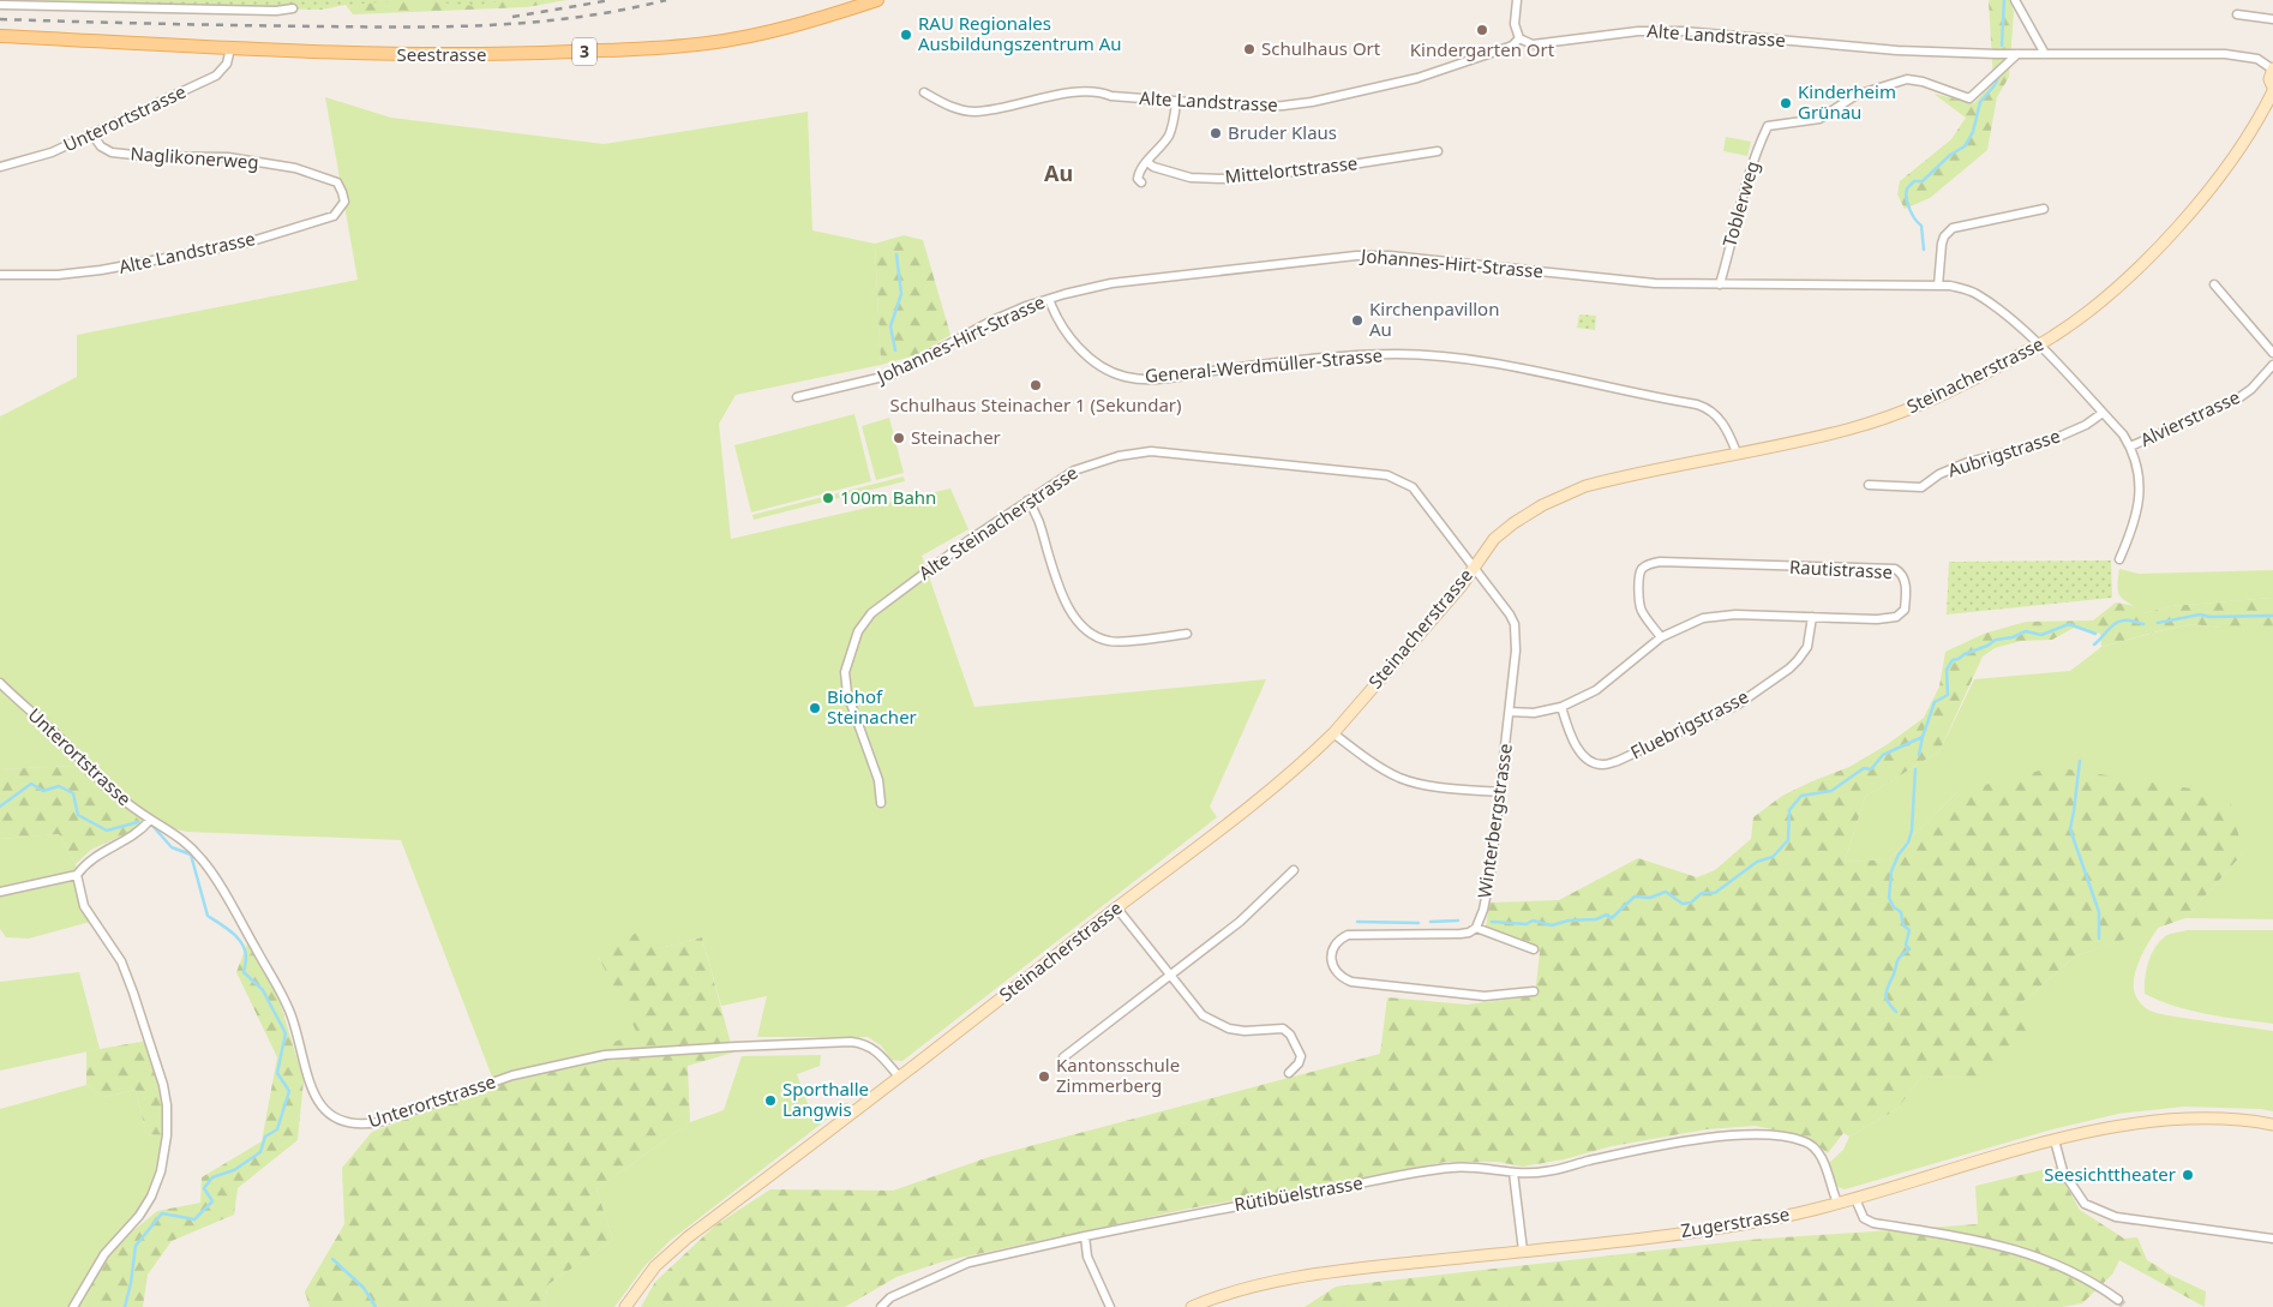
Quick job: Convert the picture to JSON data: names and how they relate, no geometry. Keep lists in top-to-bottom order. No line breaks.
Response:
{"streets":{"main road":["3","Seestrasse"],"street":["Alte Landstrasse","Unterortstrasse","Naglikonerweg","Mittelortstrasse","Toblerweg","Johannes-Hirt-Strasse","General-Werdmüller-Strasse","Steinacherstrasse","Alvierstrasse","Aubrigstrasse","Alte Steinacherstrasse","Rautistrasse","Fluebrigstrasse","Winterbergstrasse","Rütibüelstrasse","Zugerstrasse"]},"crossings":[["Alte Landstrasse","Naglikonerweg"],["Alte Landstrasse","Toblerweg"],["Seestrasse","Unterortstrasse"],["Unterortstrasse","Naglikonerweg"],["Unterortstrasse","Steinacherstrasse"],["Toblerweg","Johannes-Hirt-Strasse"],["Johannes-Hirt-Strasse","General-Werdmüller-Strasse"],["Johannes-Hirt-Strasse","Steinacherstrasse"],["Johannes-Hirt-Strasse","Alvierstrasse"],["Johannes-Hirt-Strasse","Aubrigstrasse"],["General-Werdmüller-Strasse","Steinacherstrasse"],["Steinacherstrasse","Alte Steinacherstrasse"],["Steinacherstrasse","Winterbergstrasse"],["Alte Steinacherstrasse","Winterbergstrasse"],["Rautistrasse","Fluebrigstrasse"],["Rütibüelstrasse","Zugerstrasse"]],"districts":["Au"],"places":["Kindergarten Ort","RAU Regionales Ausbildungszentrum Au","Schulhaus Ort","Kinderheim Grünau","Bruder Klaus","Kirchenpavillon Au","Schulhaus Steinacher 1 (Sekundar)","Steinacher","100m Bahn","Biohof Steinacher","Kantonsschule Zimmerberg","Sporthalle Langwis","Seesichttheater"]}
